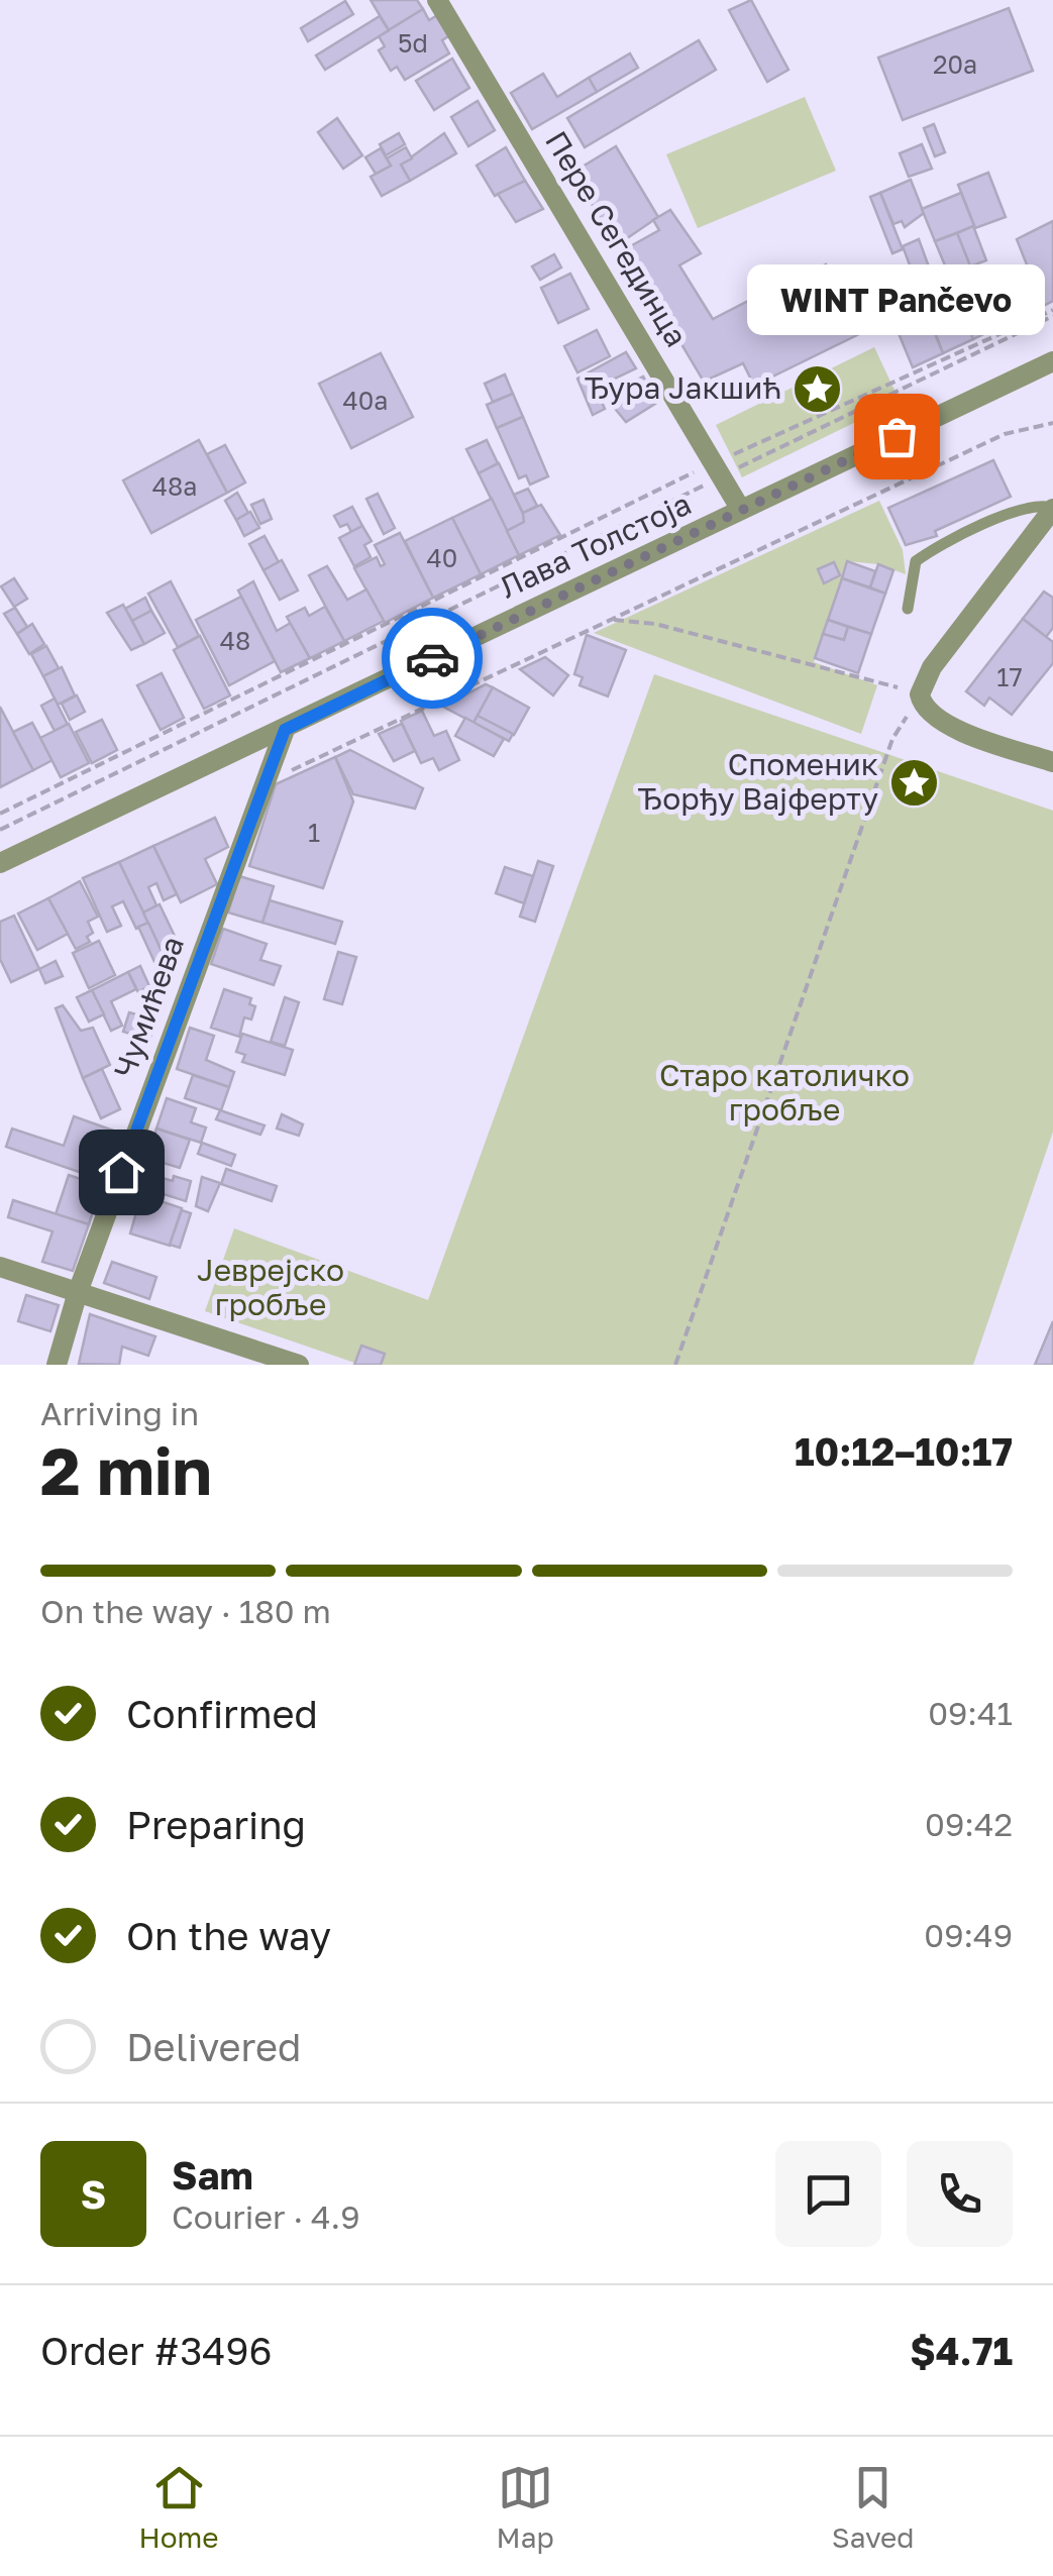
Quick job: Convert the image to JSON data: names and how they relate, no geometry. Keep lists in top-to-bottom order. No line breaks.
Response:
{"streets":{"street":["Пере Сегединца","Лава Толстоја","Чумићева"]},"crossings":[["Пере Сегединца","Лава Толстоја"],["Лава Толстоја","Чумићева"]],"parks":["Старо католичко гробље","Јеврејско гробље"],"places":{"place":["Ђура Јакшић","Споменик Ђорђу Вајферту"],"other":["WINT Pančevo"]},"house_numbers":["5d","20a","40a","48a","40","48","17","1"],"page":{"bubble":"WINT Pančevo","heading":["2 min","Arriving in","10:12–10:17"],"panel":["Sam","Courier · 4.9","Order #3496","$4.71"],"bar":"On the way · 180 m","list":[["Confirmed","09:41"],["Preparing","09:42"],["On the way","09:49"],"Delivered"],"round":"S","tabs":["Home","Map","Saved"]}}
